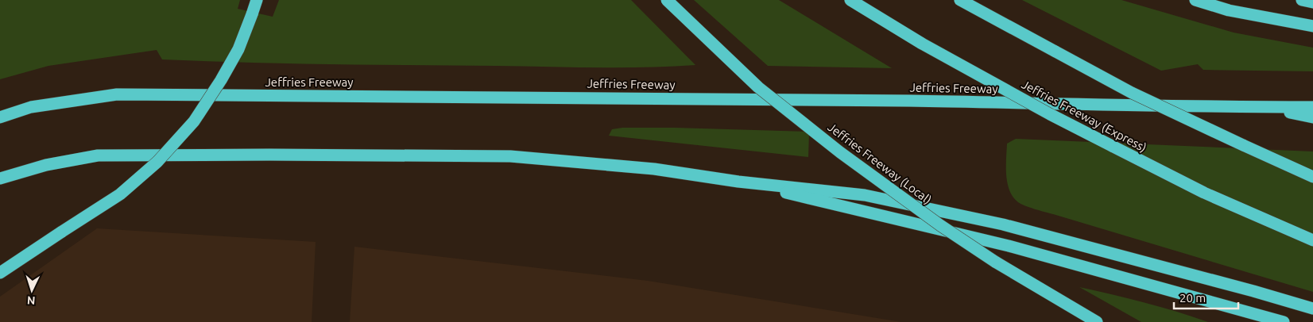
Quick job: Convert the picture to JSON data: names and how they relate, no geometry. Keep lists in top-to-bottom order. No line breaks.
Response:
{"streets":{"highway":["Jeffries Freeway","Jeffries Freeway (Express)","Jeffries Freeway (Local)"]},"scale_bar":"20 m","north":"bottom"}
